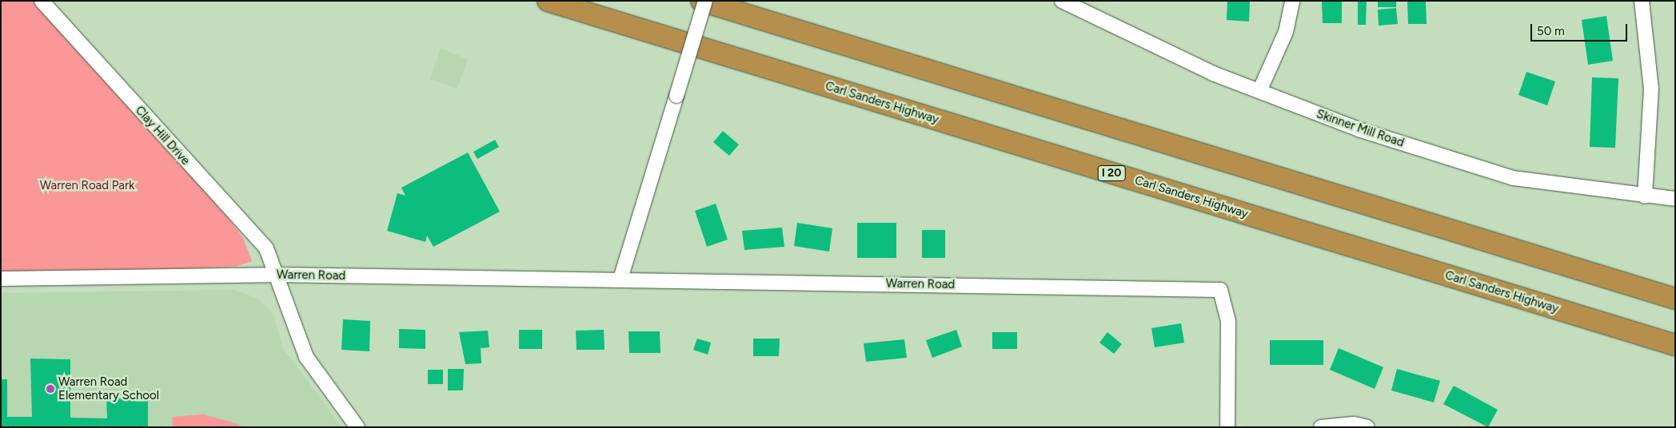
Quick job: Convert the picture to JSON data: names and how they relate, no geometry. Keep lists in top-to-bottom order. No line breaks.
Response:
{"streets":{"highway":["Carl Sanders Highway","I 20"],"street":["Skinner Mill Road","Clay Hill Drive","Warren Road"]},"crossings":[["Clay Hill Drive","Warren Road"]],"parks":["Warren Road Park"],"places":["Warren Road Elementary School"],"scale_bar":"50 m"}
